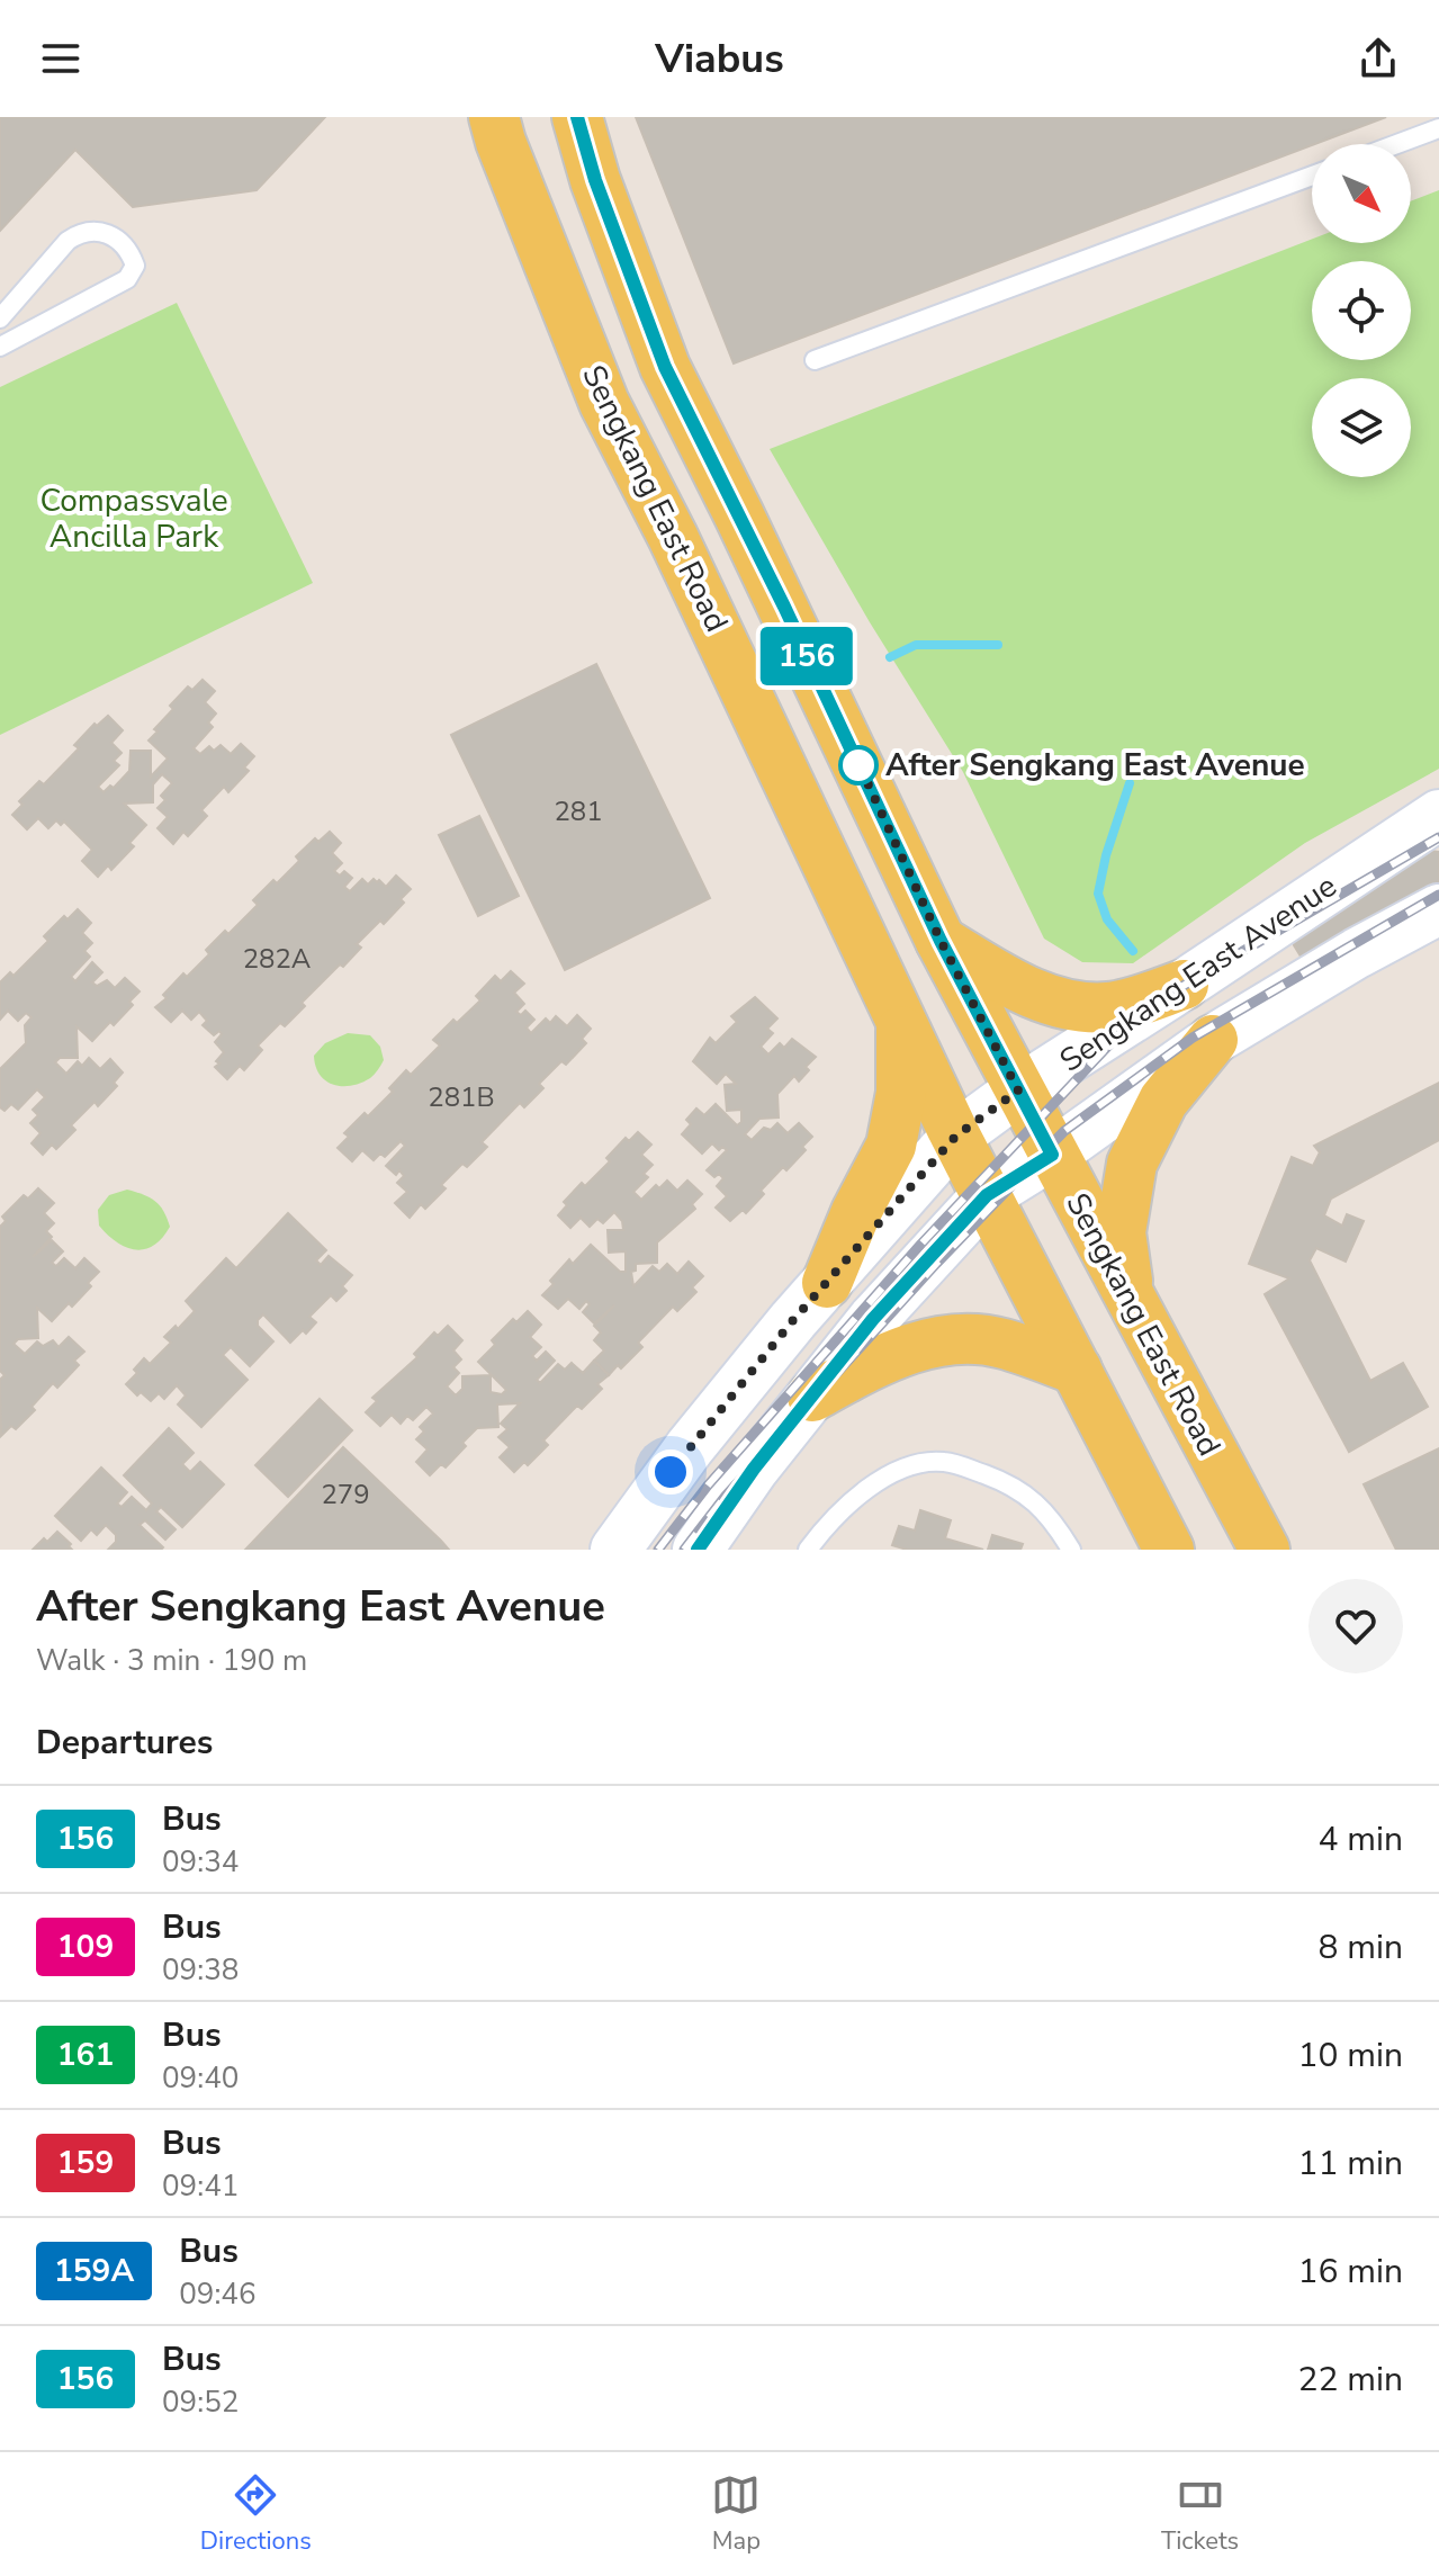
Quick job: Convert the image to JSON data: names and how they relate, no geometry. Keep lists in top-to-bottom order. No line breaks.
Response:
{"streets":{"main road":["Sengkang East Road","Sengkang East Avenue"]},"crossings":[["Sengkang East Road","Sengkang East Avenue"]],"parks":["Compassvale Ancilla Park"],"places":["After Sengkang East Avenue"],"lines":["bus line 156"],"house_numbers":["281","282A","281B","279"],"north":"bottom right","page":{"header":"Viabus","on_map":"156","heading":[["After Sengkang East Avenue","Walk · 3 min · 190 m"],"Departures"],"list":[{"mark":"156","name":"Bus","note":"09:34","value":"4 min"},{"mark":"109","name":"Bus","note":"09:38","value":"8 min"},{"mark":"161","name":"Bus","note":"09:40","value":"10 min"},{"mark":"159","name":"Bus","note":"09:41","value":"11 min"},{"mark":"159A","name":"Bus","note":"09:46","value":"16 min"},{"mark":"156","name":"Bus","note":"09:52","value":"22 min"}],"tabs":["Directions","Map","Tickets"]}}
